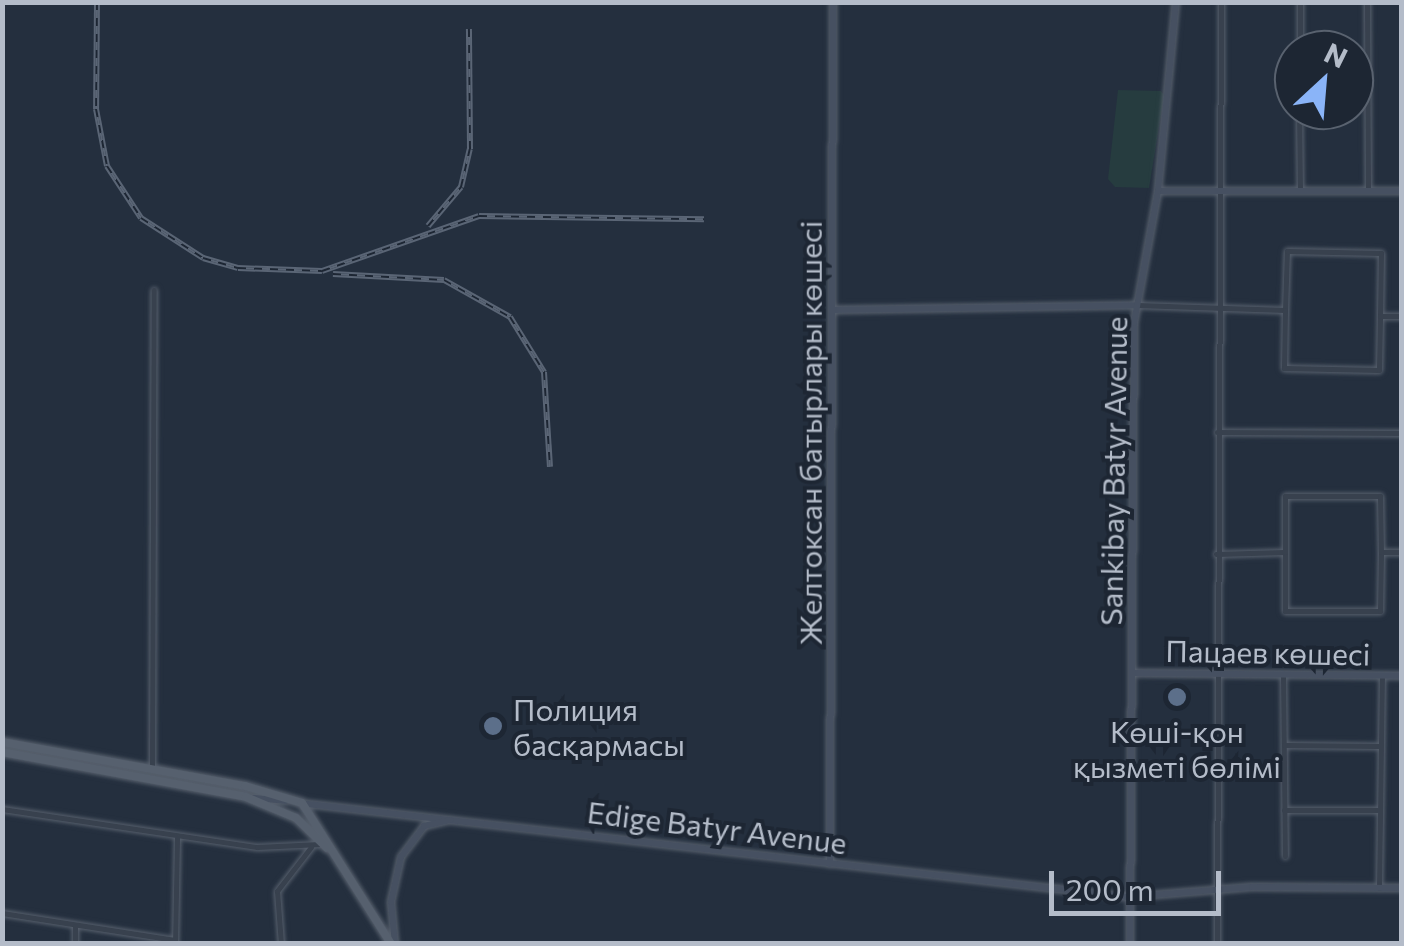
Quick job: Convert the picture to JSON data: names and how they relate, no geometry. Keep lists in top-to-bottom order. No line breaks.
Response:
{"streets":{"main road":["Edige Batyr Avenue"],"street":["Желтоксан батырлары көшесі","Sankibay Batyr Avenue","Пацаев көшесі"]},"crossings":[["Желтоксан батырлары көшесі","Edige Batyr Avenue"],["Sankibay Batyr Avenue","Пацаев көшесі"],["Sankibay Batyr Avenue","Edige Batyr Avenue"]],"places":["Көші-қон қызметі бөлімі","Полиция басқармасы"],"scale_bar":"200 m","north":"top right"}
